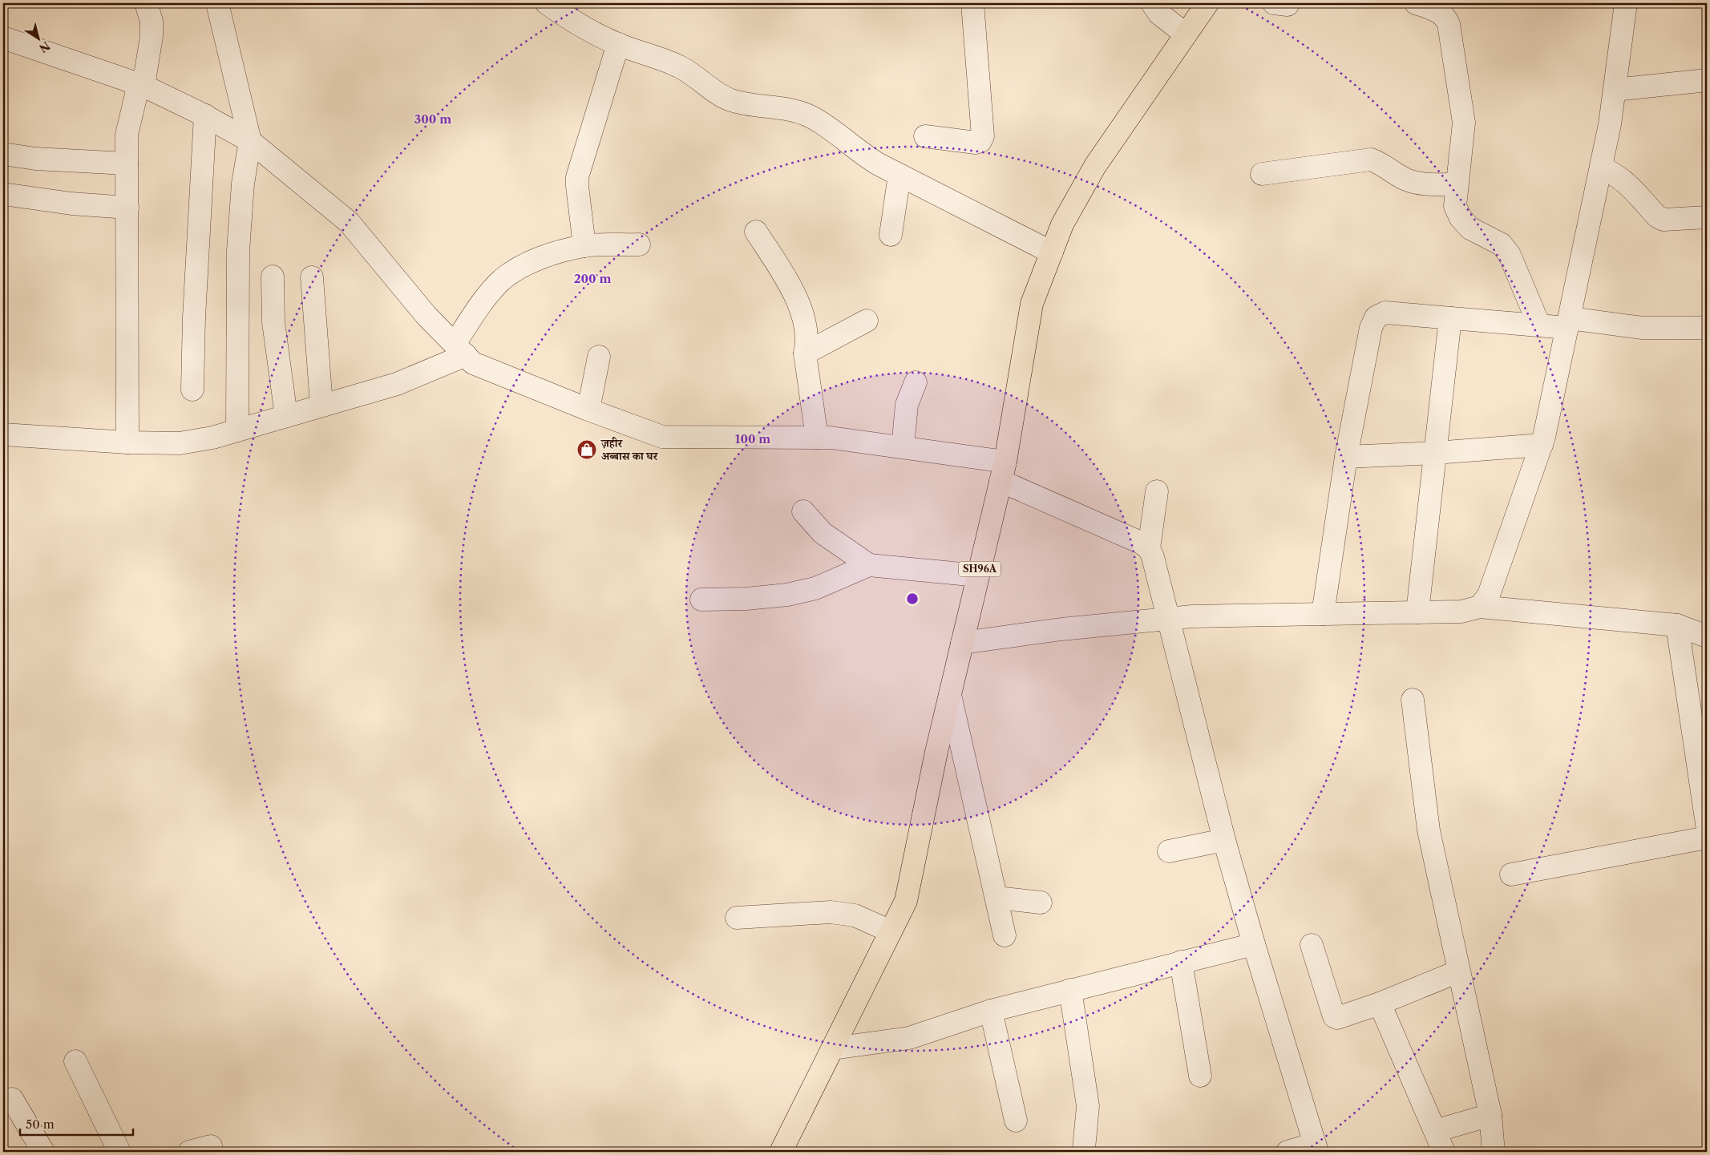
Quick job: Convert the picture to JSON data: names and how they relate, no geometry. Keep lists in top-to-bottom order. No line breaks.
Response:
{"streets":{"main road":["SH96A"]},"places":{"shop":["ज़हीर अब्बास का घर"]},"scale_bar":"50 m","north":"bottom right","rings":["300 m","200 m","100 m"]}
